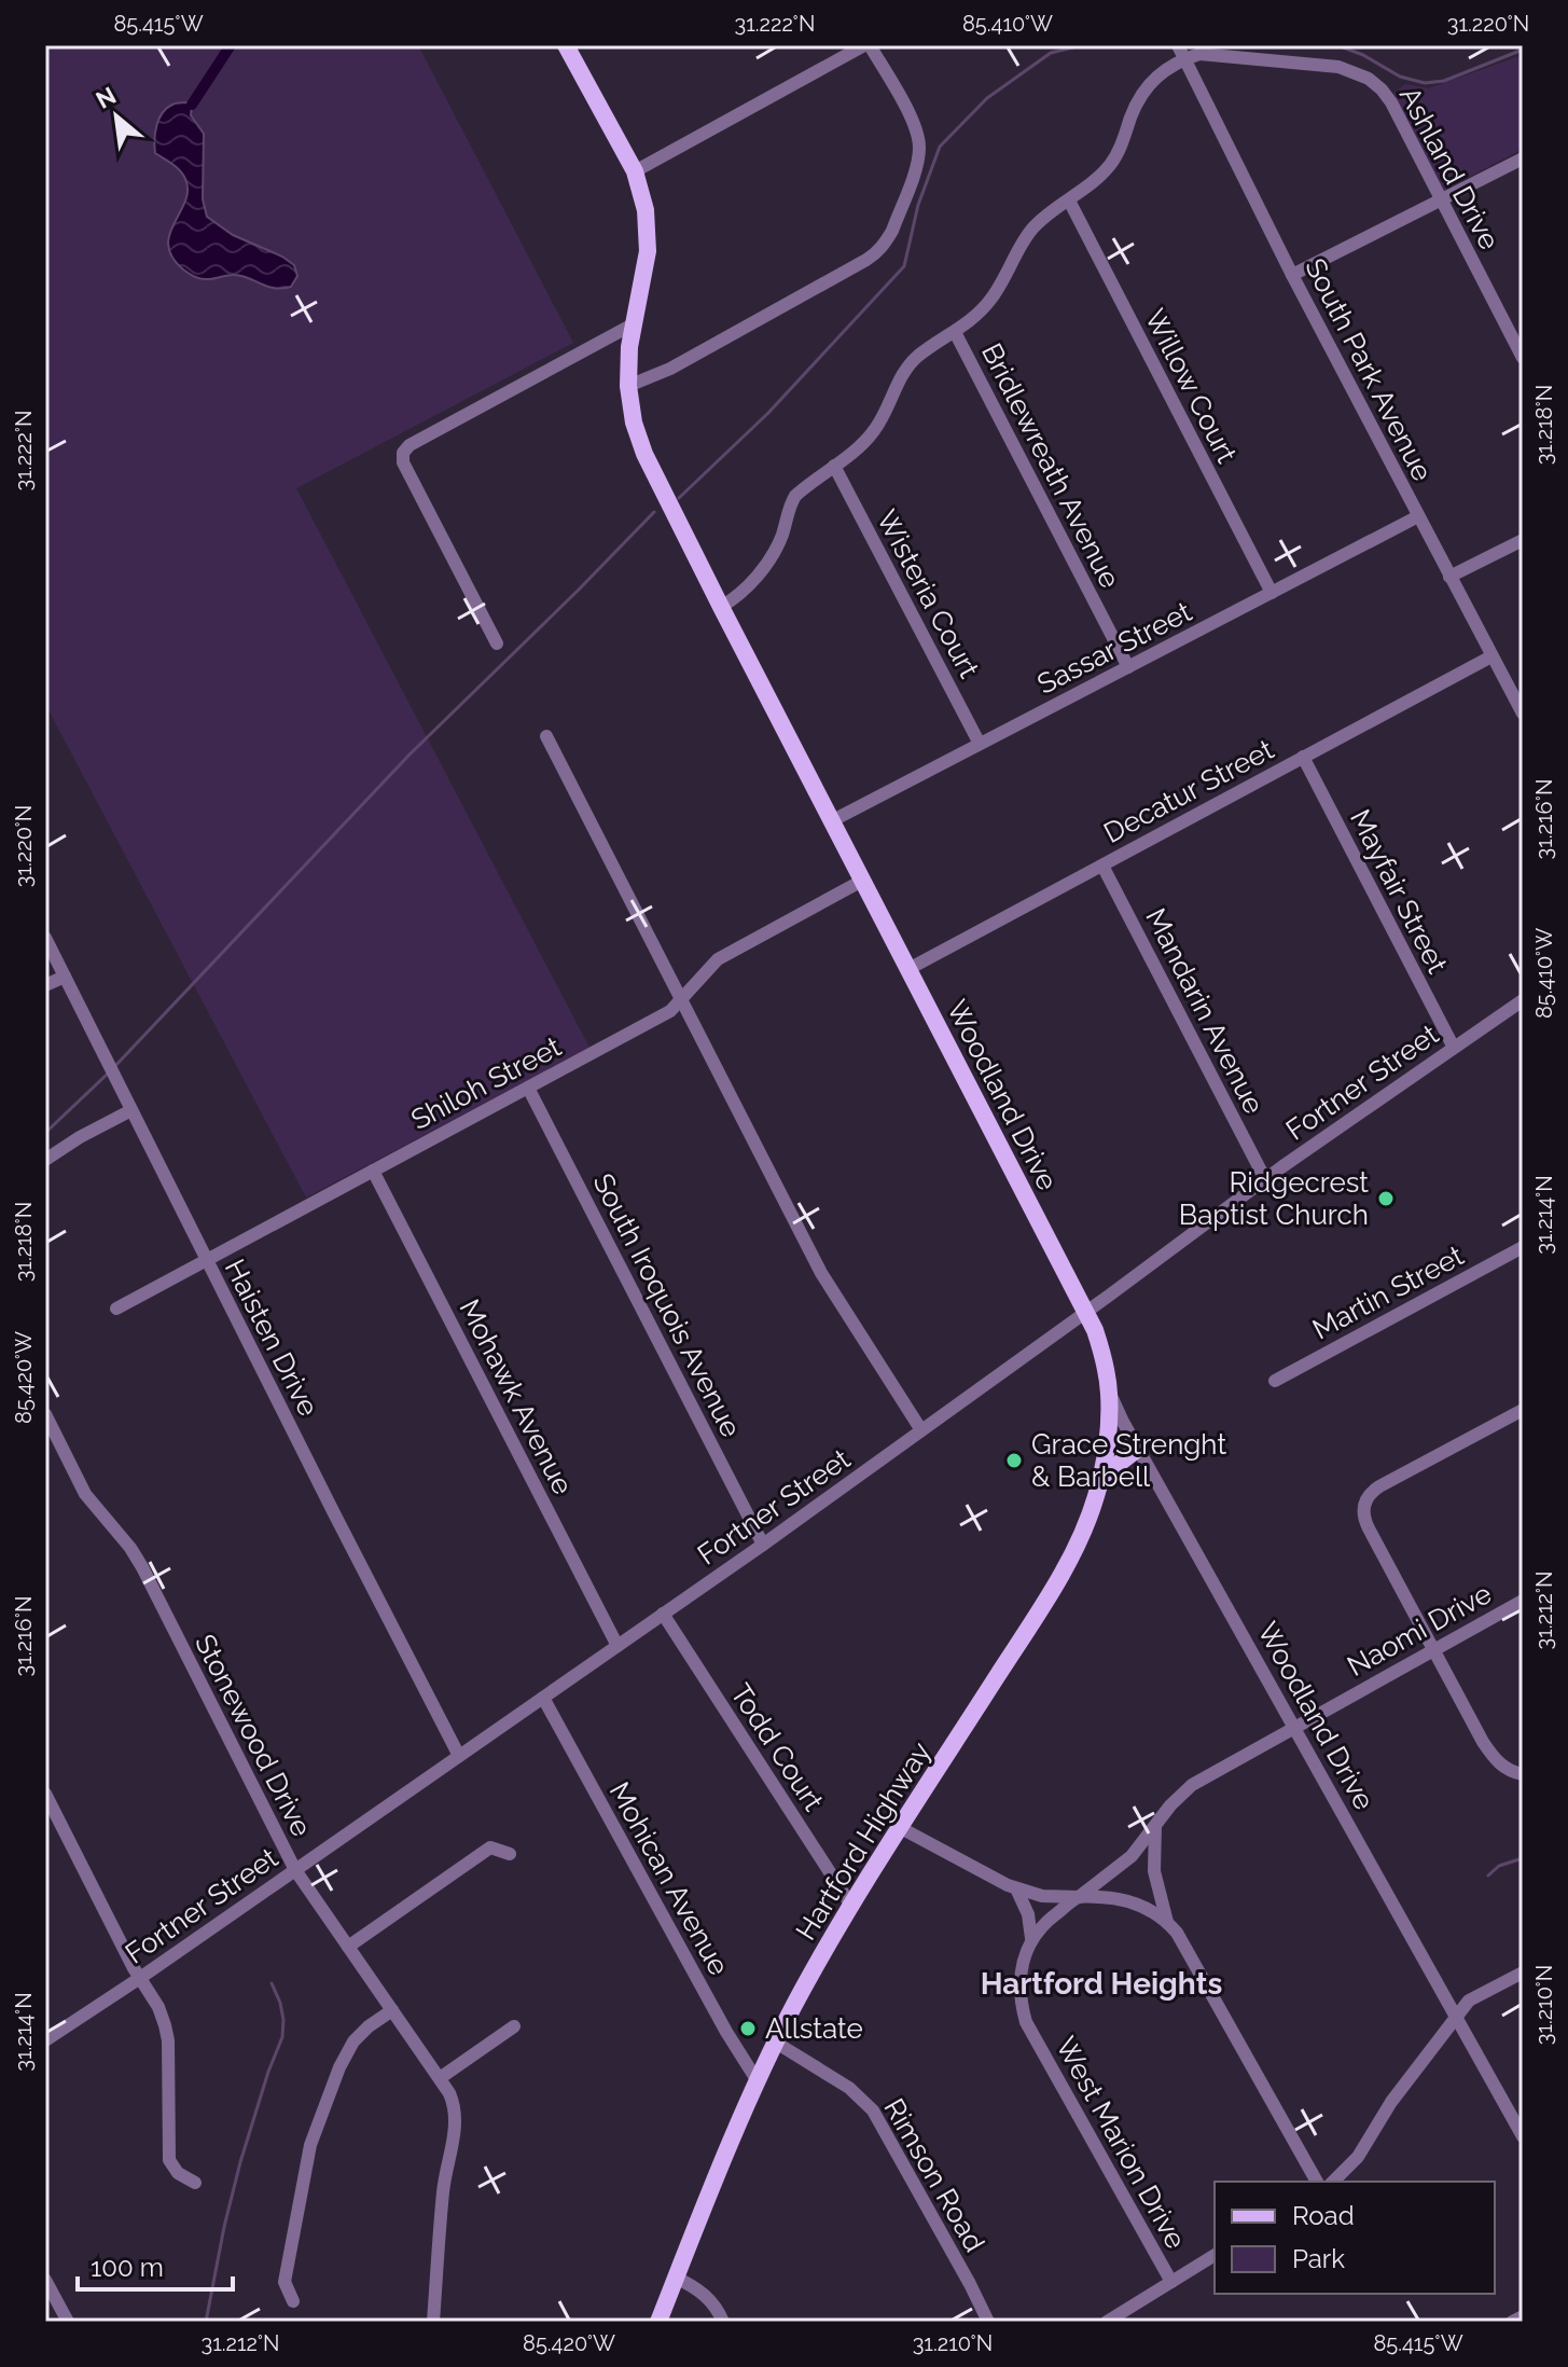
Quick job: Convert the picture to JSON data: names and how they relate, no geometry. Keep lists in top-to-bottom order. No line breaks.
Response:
{"streets":{"main road":["Woodland Drive","Hartford Highway"],"street":["Ashland Drive","South Park Avenue","Willow Court","Bridlewreath Avenue","Wisteria Court","Sassar Street","Decatur Street","Mayfair Street","Mandarin Avenue","Fortner Street","Shiloh Street","Martin Street","South Iroquois Avenue","Haisten Drive","Mohawk Avenue","Naomi Drive","Stonewood Drive","Todd Court","Mohican Avenue","West Marion Drive","Rimson Road"]},"crossings":[["Ashland Drive","South Park Avenue"],["South Park Avenue","Sassar Street"],["South Park Avenue","Decatur Street"],["Willow Court","Sassar Street"],["Bridlewreath Avenue","Sassar Street"],["Wisteria Court","Sassar Street"],["Sassar Street","Woodland Drive"],["Decatur Street","Mayfair Street"],["Decatur Street","Mandarin Avenue"],["Decatur Street","Woodland Drive"],["Mayfair Street","Fortner Street"],["Mandarin Avenue","Fortner Street"],["Fortner Street","Woodland Drive"],["Fortner Street","South Iroquois Avenue"],["Fortner Street","Haisten Drive"],["Fortner Street","Mohawk Avenue"],["Fortner Street","Stonewood Drive"],["Fortner Street","Todd Court"],["Fortner Street","Mohican Avenue"],["Shiloh Street","Woodland Drive"],["Shiloh Street","South Iroquois Avenue"],["Shiloh Street","Haisten Drive"],["Shiloh Street","Mohawk Avenue"],["Woodland Drive","Naomi Drive"],["Woodland Drive","Hartford Highway"],["Todd Court","Hartford Highway"],["Hartford Highway","Mohican Avenue"],["Hartford Highway","Rimson Road"]],"districts":["Hartford Heights"],"places":["Ridgecrest Baptist Church","Grace Strenght & Barbell","Allstate"],"legend":["Road","Park"],"scale_bar":"100 m","north":"top left","coordinates":["85.415°W","31.222°N","85.410°W","31.220°N","31.218°N","31.216°N","31.214°N","85.420°W","31.212°N","31.210°N"]}
